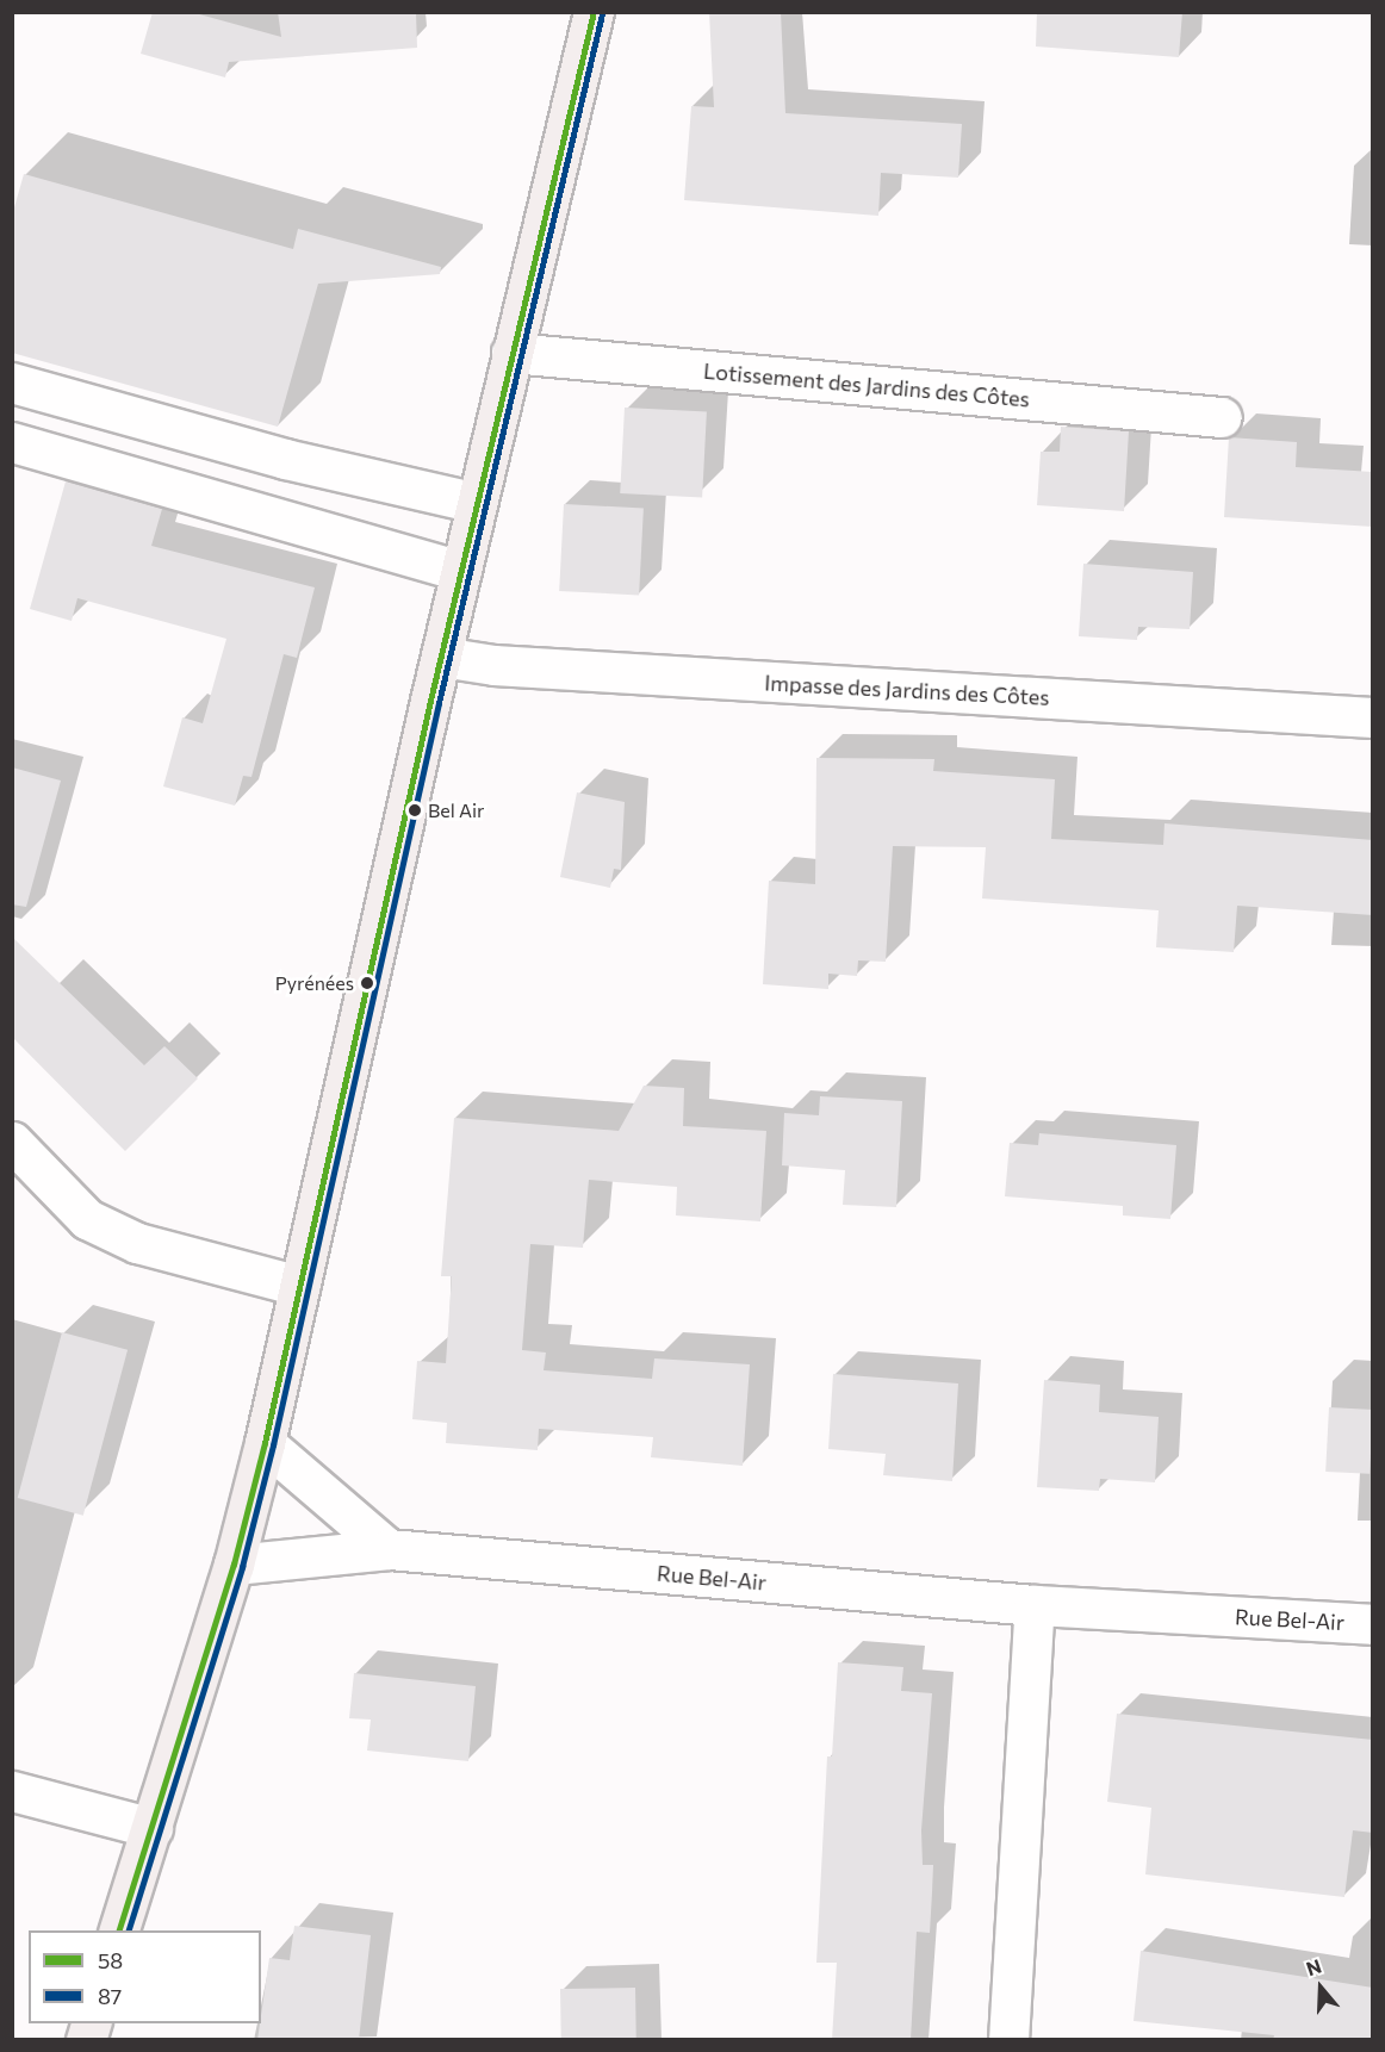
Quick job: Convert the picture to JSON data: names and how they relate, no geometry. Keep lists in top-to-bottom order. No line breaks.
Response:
{"streets":{"street":["Lotissement des Jardins des Côtes","Impasse des Jardins des Côtes","Rue Bel-Air"]},"places":["Bel Air","Pyrénées"],"lines":["transit line 58","transit line 87"],"legend":["58","87"],"north":"top"}
